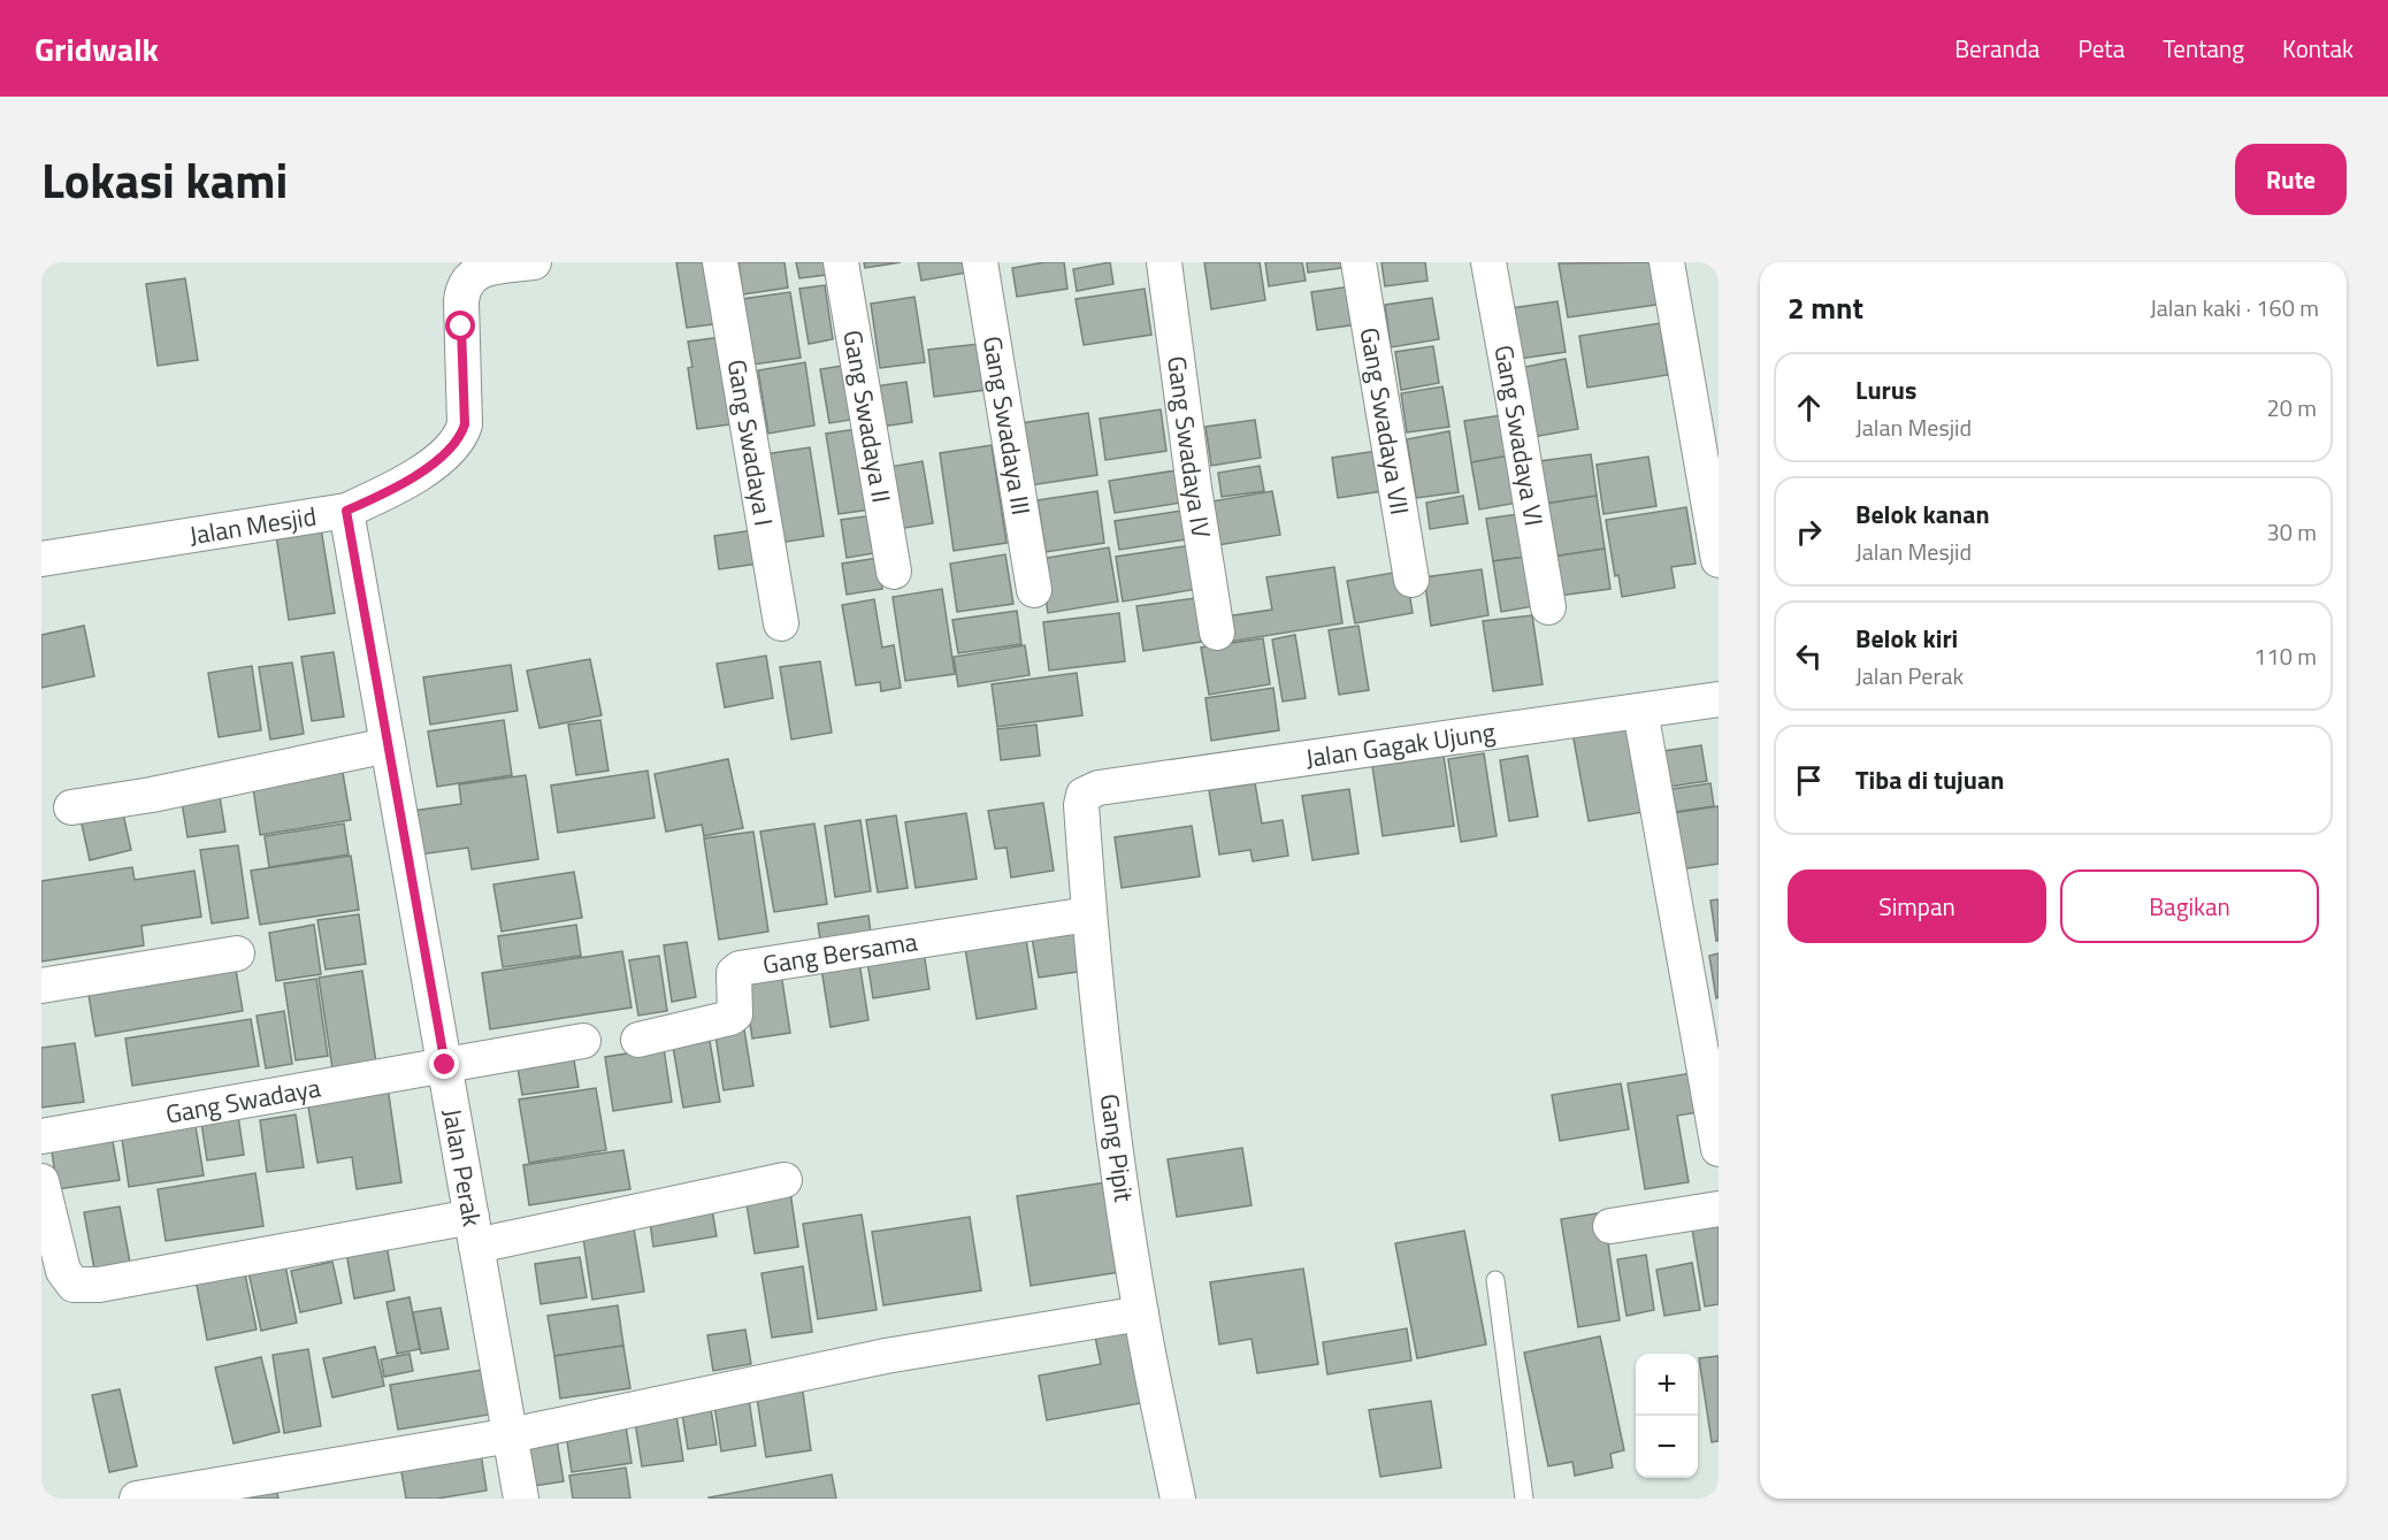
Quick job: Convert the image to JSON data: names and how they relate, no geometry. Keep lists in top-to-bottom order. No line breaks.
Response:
{"streets":{"street":["Gang Swadaya II","Gang Swadaya VII","Gang Swadaya III","Gang Swadaya VI","Gang Swadaya I","Gang Swadaya IV","Jalan Mesjid","Jalan Gagak Ujung","Gang Bersama","Gang Swadaya","Gang Pipit","Jalan Perak"]},"crossings":[["Jalan Mesjid","Jalan Perak"],["Jalan Gagak Ujung","Gang Pipit"],["Gang Bersama","Gang Pipit"],["Gang Swadaya","Jalan Perak"]],"page":{"header":"Gridwalk","nav":["Beranda","Peta","Tentang","Kontak"],"title":"Lokasi kami","buttons":["Rute",["Simpan","Bagikan"]],"heading":["2 mnt","Jalan kaki · 160 m"],"list":[["Lurus","Jalan Mesjid","20 m"],["Belok kanan","Jalan Mesjid","30 m"],["Belok kiri","Jalan Perak","110 m"],"Tiba di tujuan"],"map_buttons":["+","−"]}}
